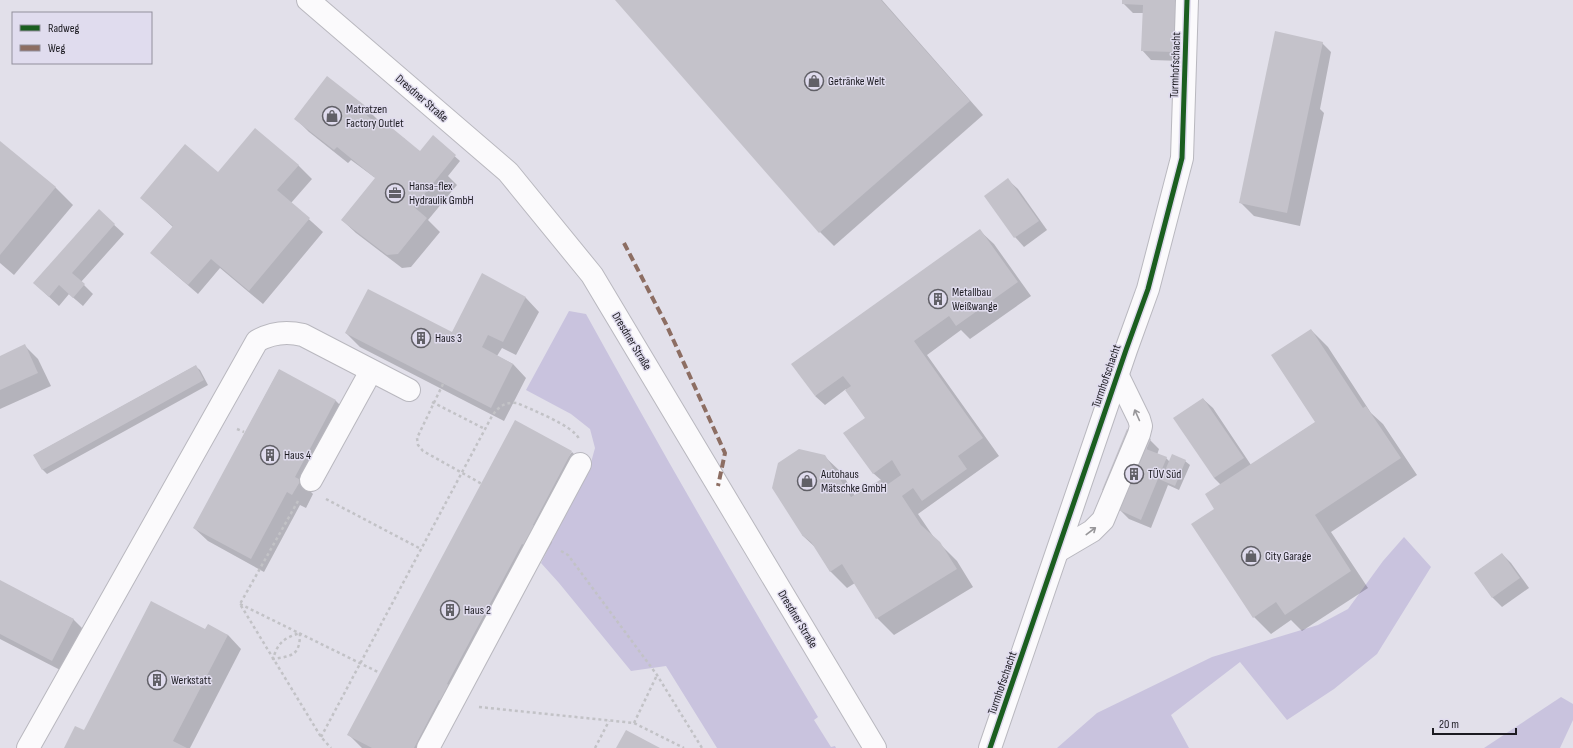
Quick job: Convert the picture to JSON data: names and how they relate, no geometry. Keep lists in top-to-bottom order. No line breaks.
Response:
{"streets":{"main road":["Turmhofschacht","Dresdner Straße"]},"places":{"shop":["Getränke Welt","Matratzen Factory Outlet","Autohaus Mätschke GmbH","City Garage"],"office":["Hansa-flex Hydraulik GmbH"],"building":["Metallbau Weißwange","Haus 3","Haus 4","TÜV Süd","Haus 2","Werkstatt"]},"legend":["Radweg","Weg"],"scale_bar":"20 m"}
